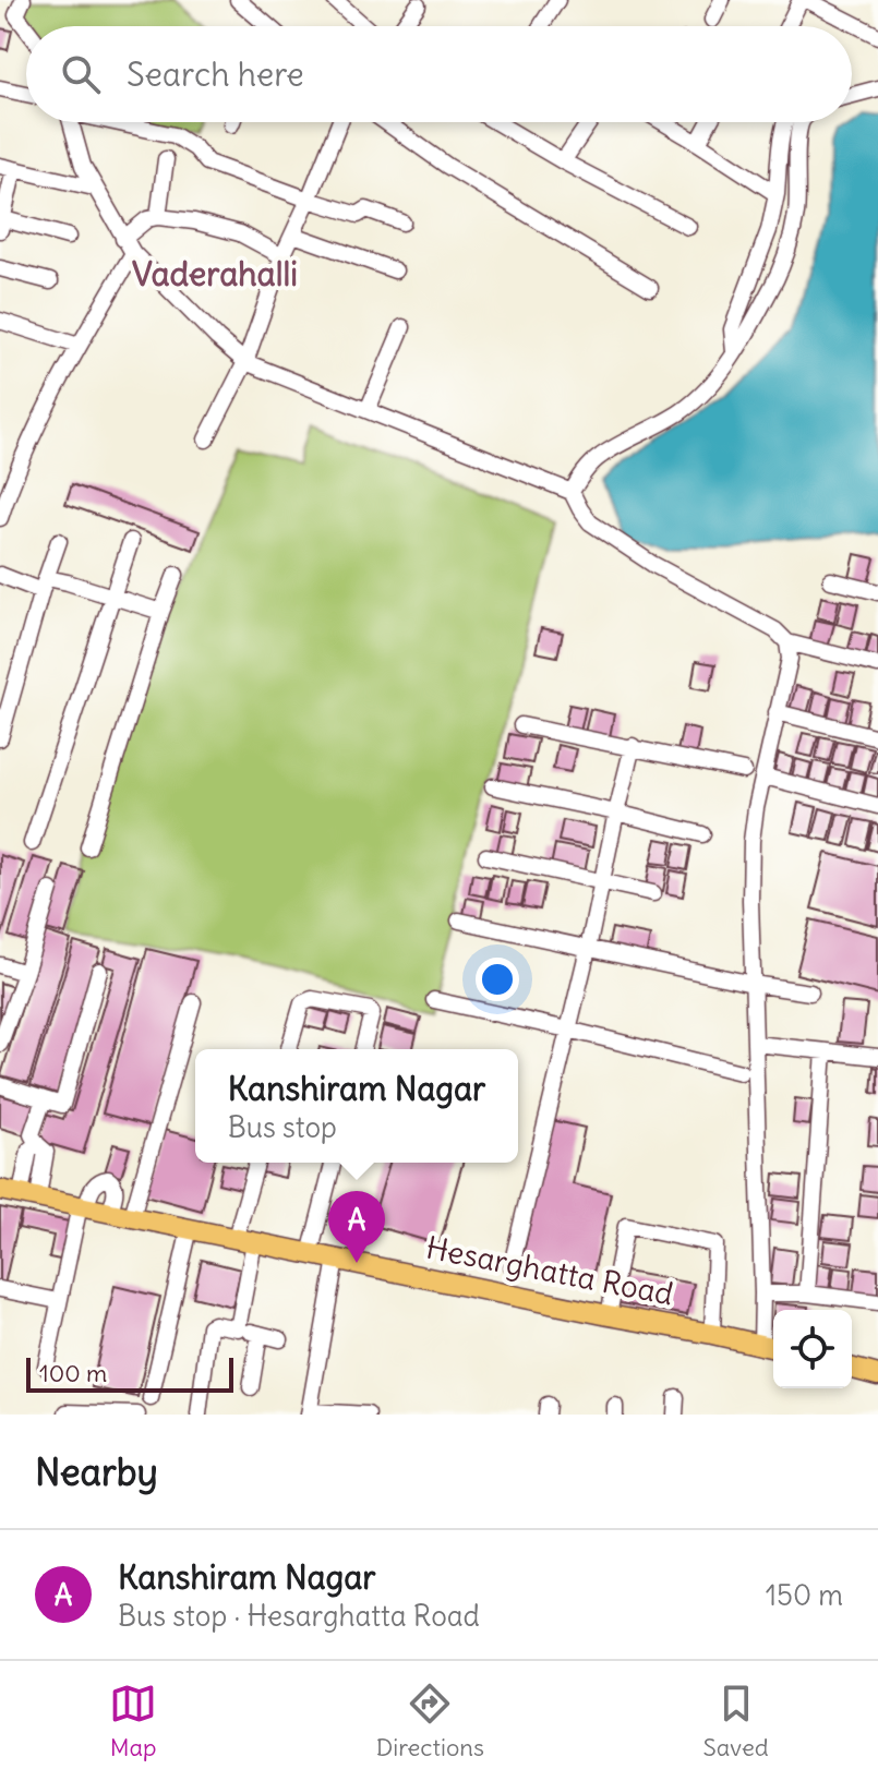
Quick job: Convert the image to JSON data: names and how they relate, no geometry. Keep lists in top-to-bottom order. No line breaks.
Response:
{"streets":{"main road":["Hesarghatta Road"]},"districts":["Vaderahalli"],"scale_bar":"100 m","page":{"search":"Search here","popup":["Kanshiram Nagar","Bus stop"],"pins":"A","scale":"100 m","heading":"Nearby","list":[{"mark":"A","name":"Kanshiram Nagar","note":"Bus stop · Hesarghatta Road","value":"150 m"}],"nav":["Map","Directions","Saved"]}}
